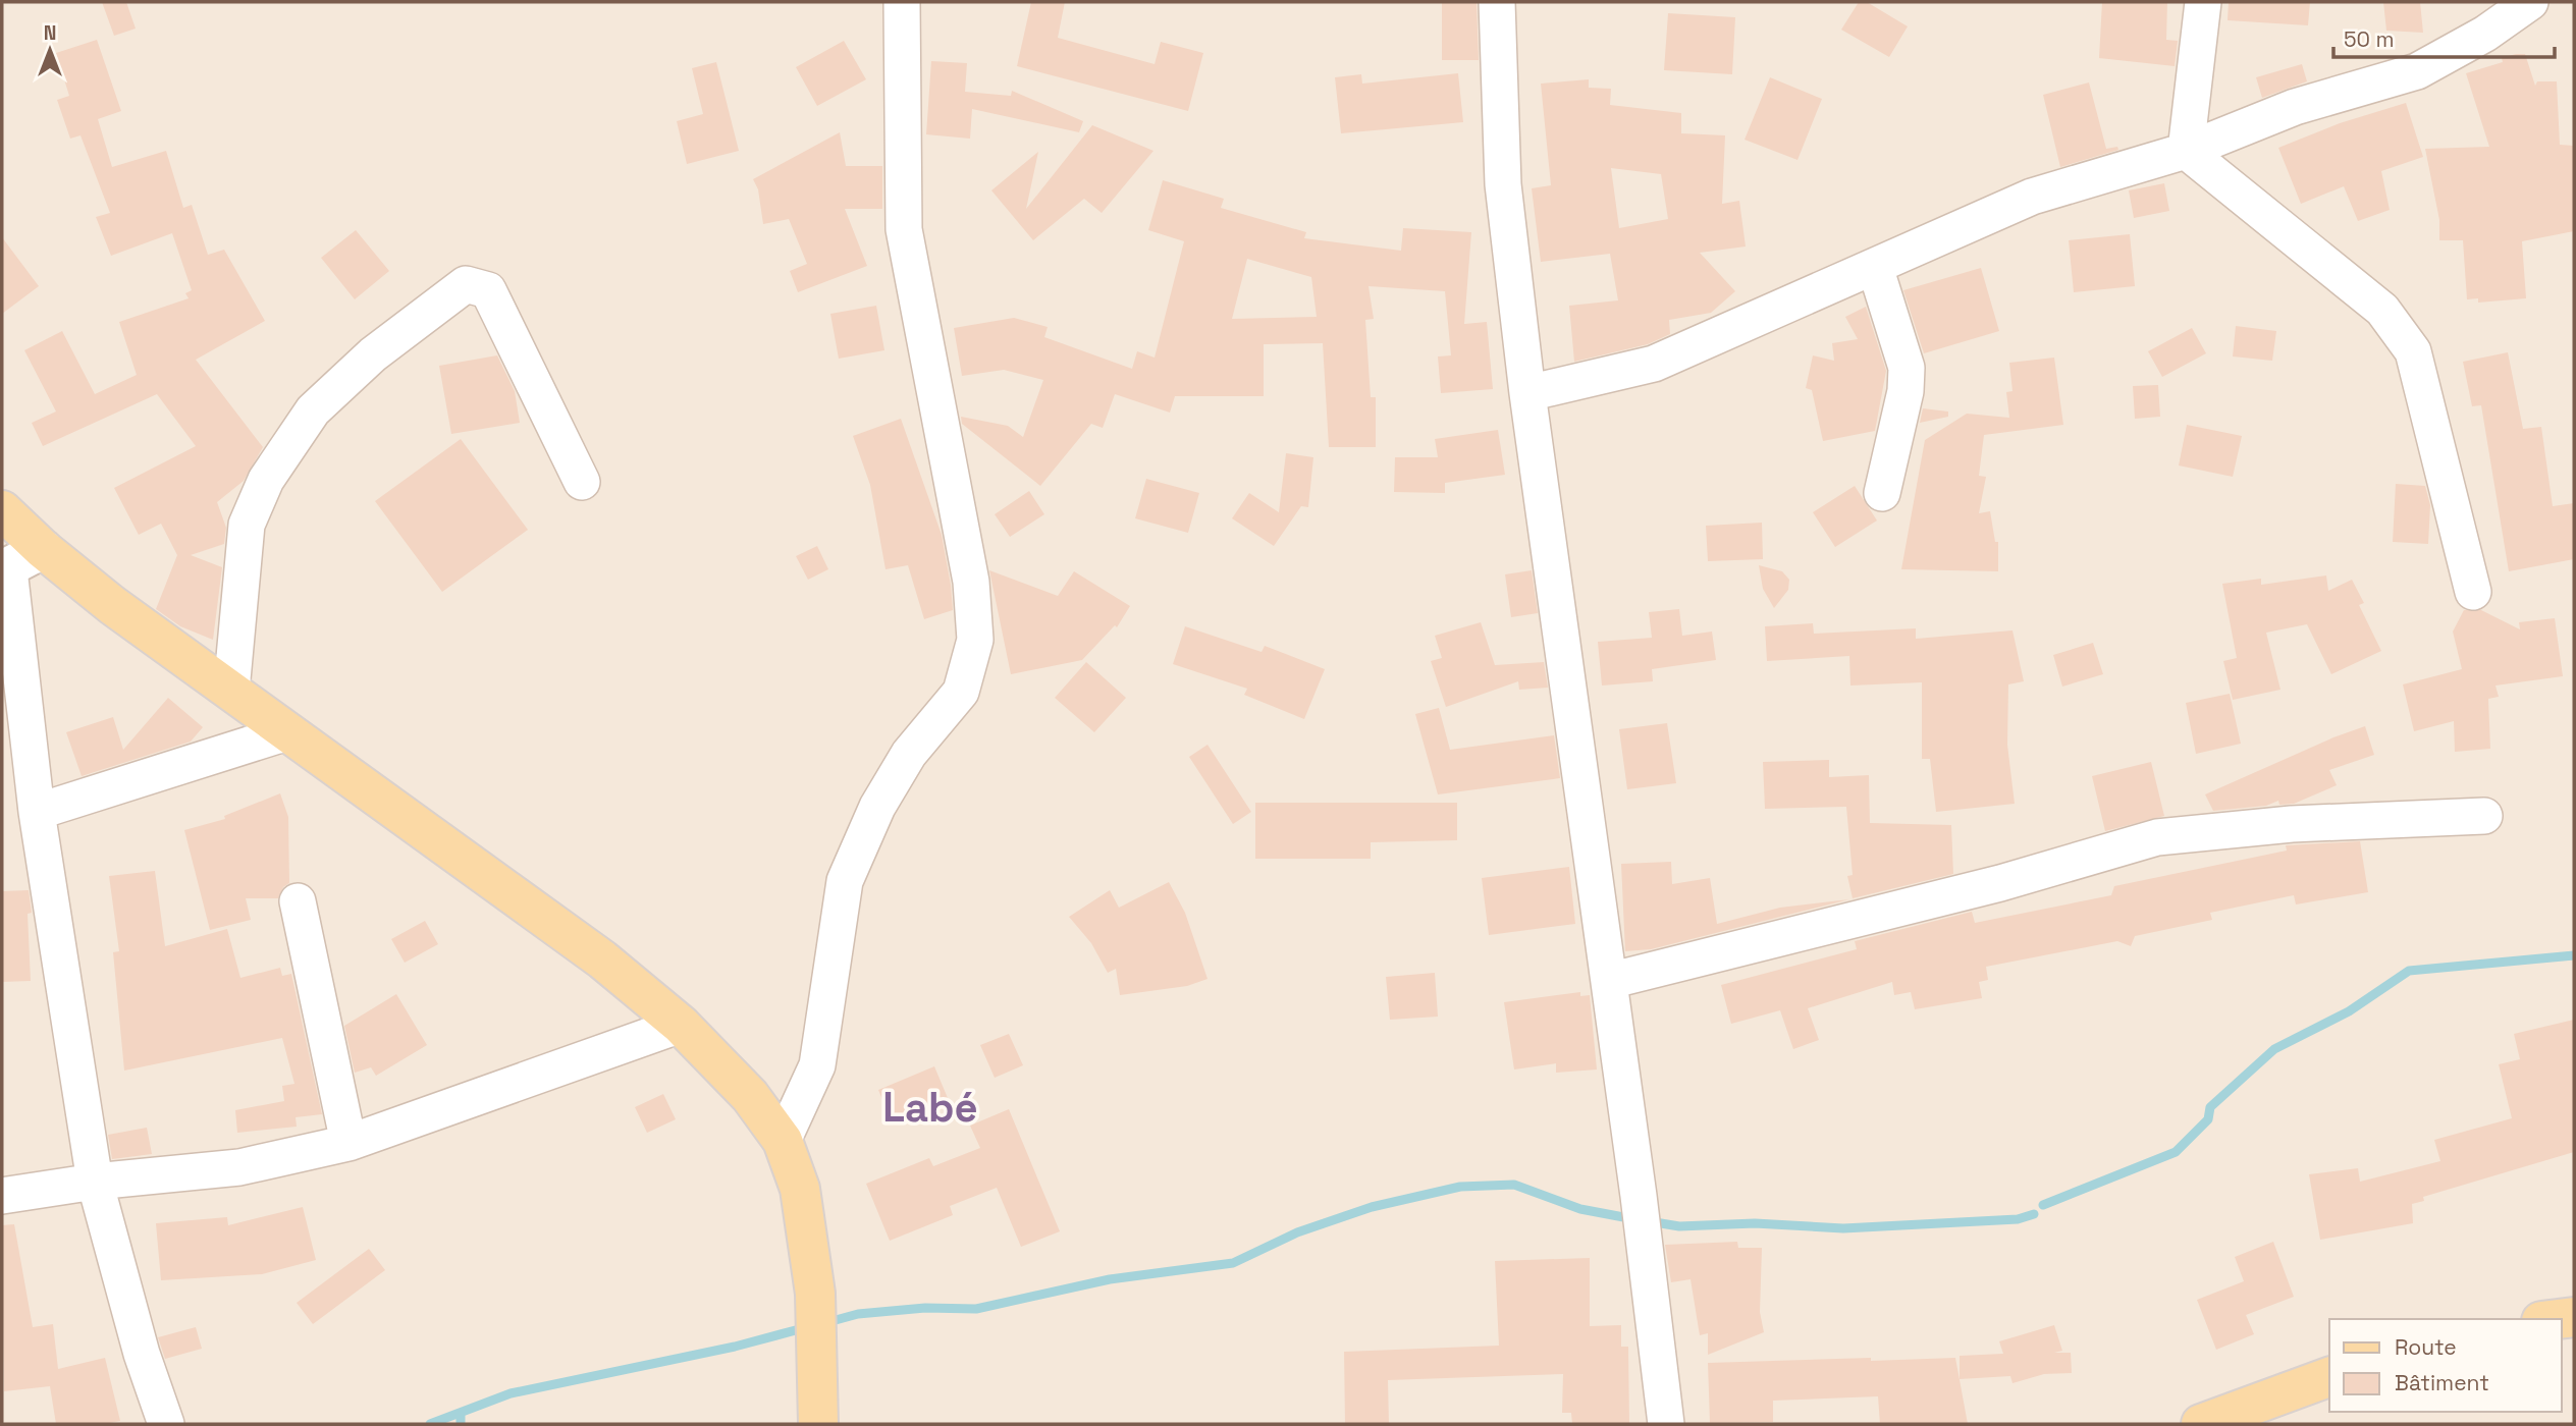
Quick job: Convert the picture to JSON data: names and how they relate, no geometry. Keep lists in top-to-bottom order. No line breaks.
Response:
{"districts":["Labé"],"legend":["Route","Bâtiment"],"scale_bar":"50 m","north":"top"}
